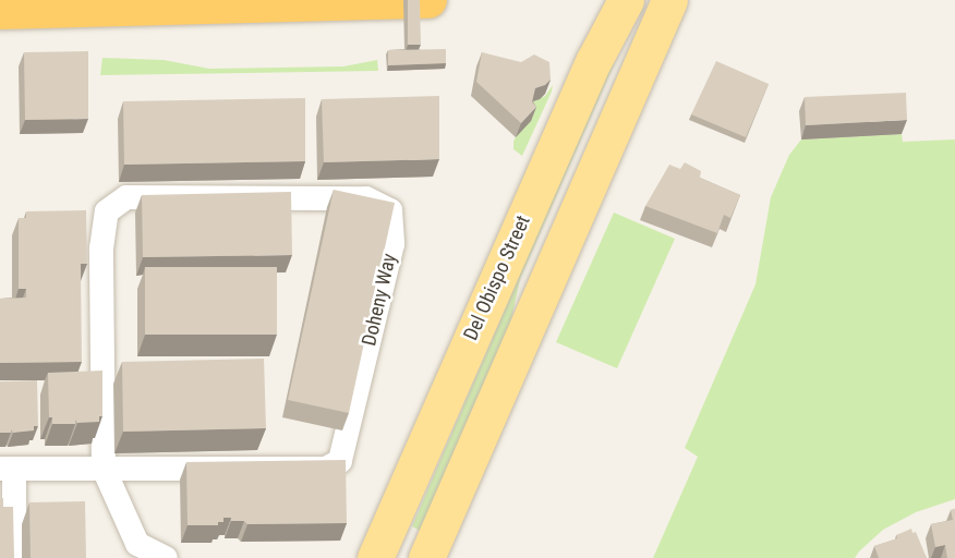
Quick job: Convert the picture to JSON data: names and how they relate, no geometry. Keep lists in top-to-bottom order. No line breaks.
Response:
{"streets":{"main road":["Del Obispo Street"],"street":["Doheny Way"]}}
